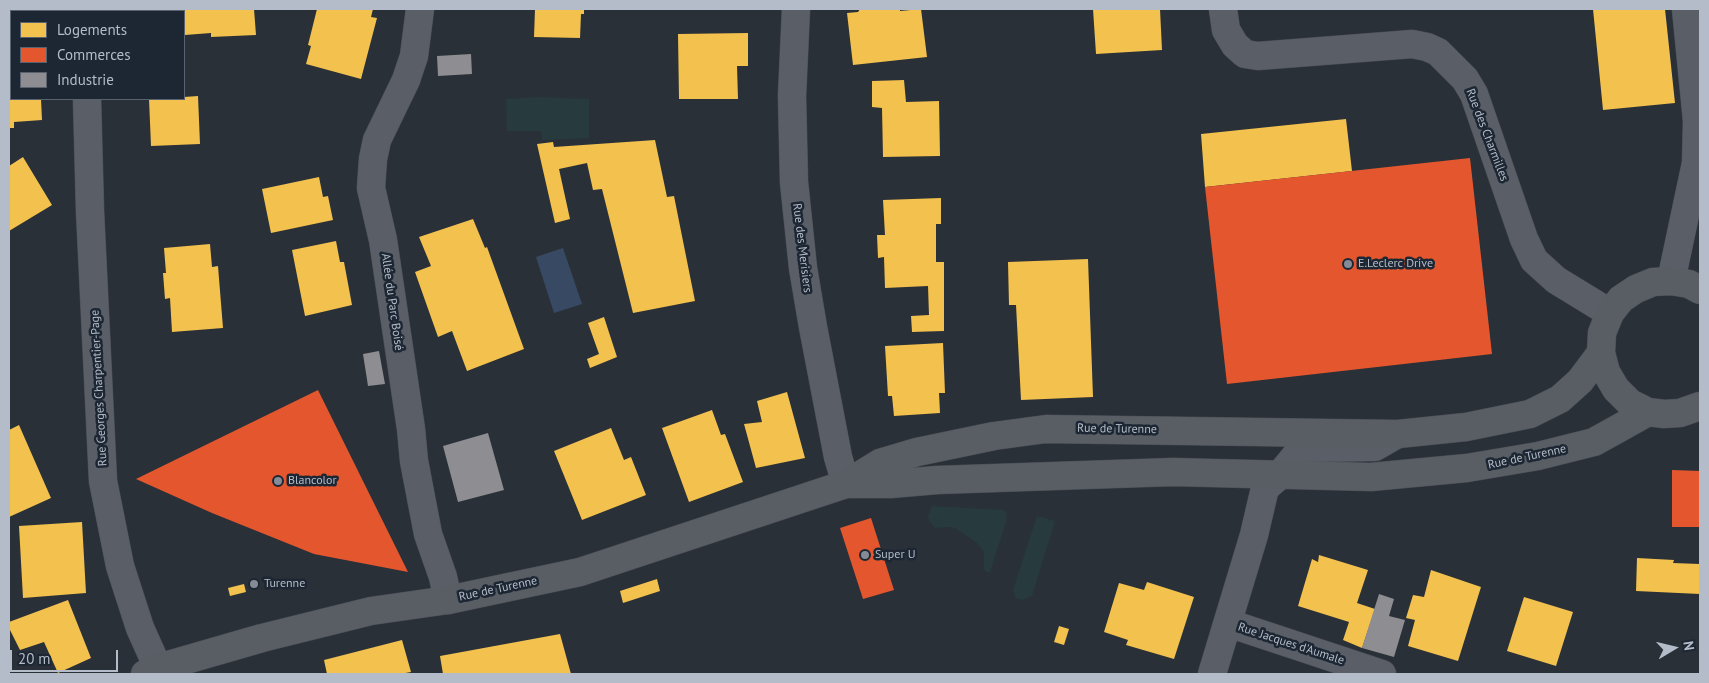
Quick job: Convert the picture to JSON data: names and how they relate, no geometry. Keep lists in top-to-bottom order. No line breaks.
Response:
{"streets":{"main road":["Rue de Turenne"],"street":["Rue des Charmilles","Rue des Merisiers","Allée du Parc Boisé","Rue Georges Charpentier-Page","Rue Jacques d'Aumale"]},"crossings":[["Rue des Merisiers","Rue de Turenne"],["Allée du Parc Boisé","Rue de Turenne"],["Rue Georges Charpentier-Page","Rue de Turenne"],["Rue de Turenne","Rue Jacques d'Aumale"]],"places":["E.Leclerc Drive","Blancolor","Super U","Turenne"],"legend":["Logements","Commerces","Industrie"],"scale_bar":"20 m","north":"right"}
